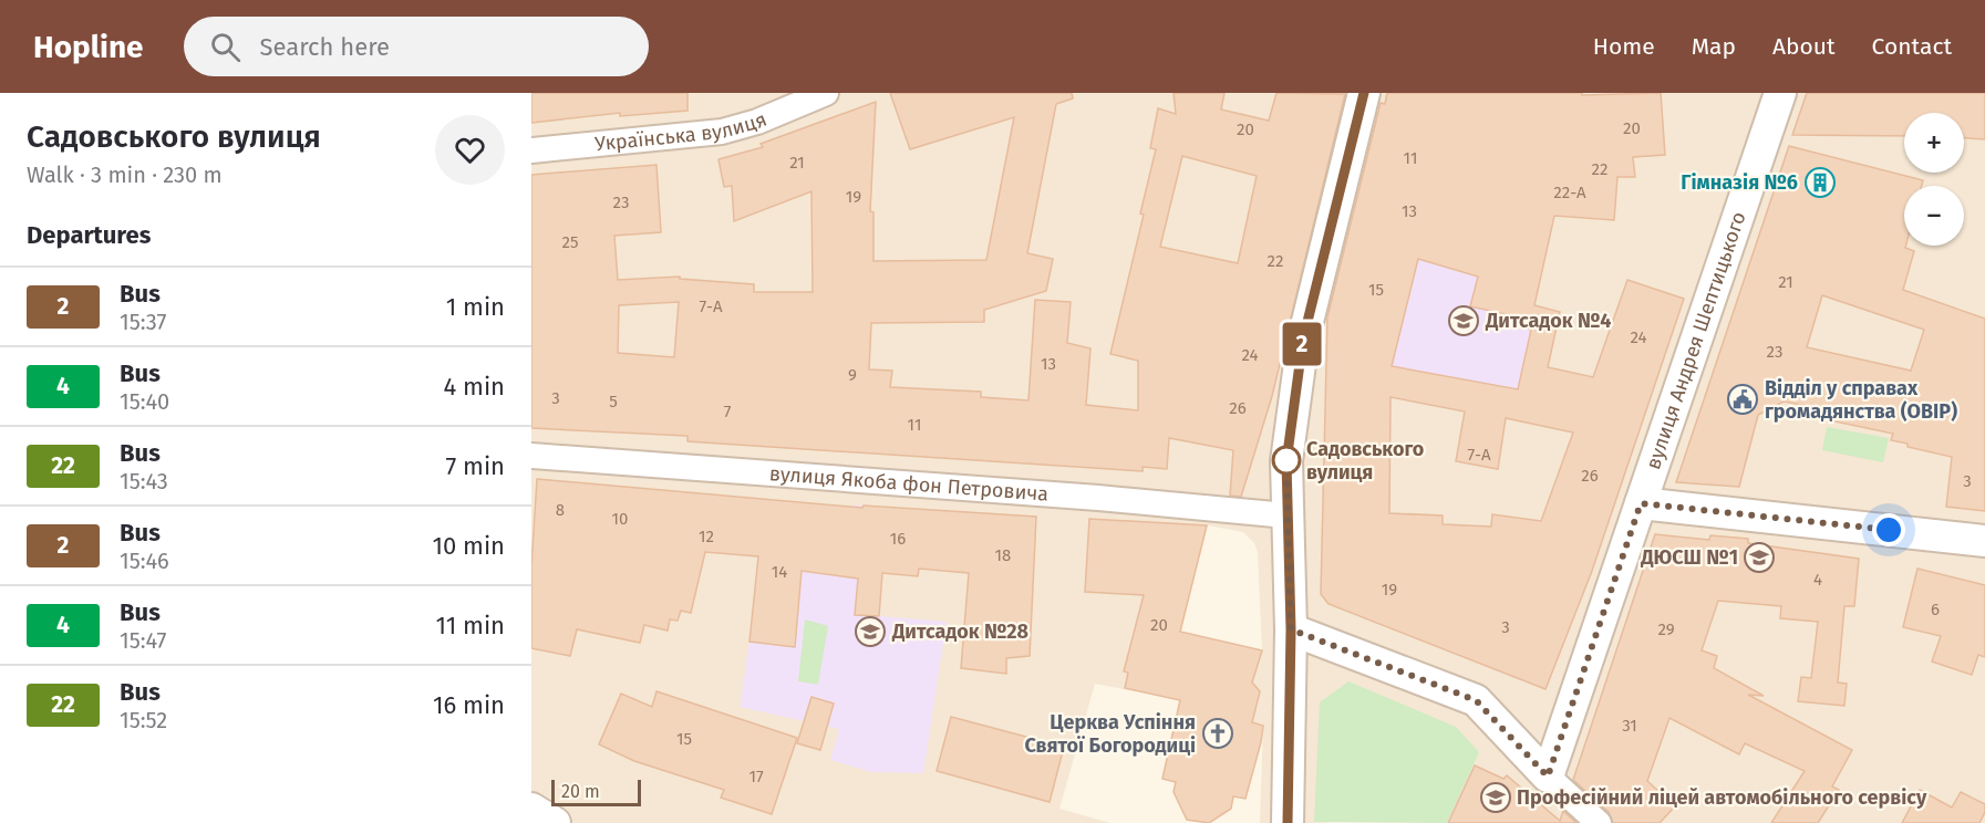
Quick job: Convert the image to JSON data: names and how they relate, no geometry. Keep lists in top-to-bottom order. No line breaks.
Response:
{"streets":{"street":["Українська вулиця","вулиця Андрея Шептицького","вулиця Якоба фон Петровича"]},"places":{"building":["Гімназія №6"],"school or university":["Дитсадок №4","ДЮСШ №1","Дитсадок №28","Професійний ліцей автомобільного сервісу"],"public building":["Відділ у справах громадянства (ОВІР)"],"other":["Садовського вулиця"],"church":["Церква Успіння Святої Богородиці"]},"lines":["bus line 2"],"house_numbers":["20","20","11","21","22","22-А","19","23","13","25","22","21","15","7-А","24","23","24","13","9","3","5","26","7","11","7-А","26","3","8","10","12","16","18","14","4","19","6","20","3","29","31","15","17"],"scale_bar":"20 m","page":{"header":"Hopline","search":"Search here","nav":["Home","Map","About","Contact"],"heading":[["Садовського вулиця","Walk · 3 min · 230 m"],"Departures"],"on_map":"2","map_buttons":["+","−"],"list":[{"mark":"2","name":"Bus","note":"15:37","value":"1 min"},{"mark":"4","name":"Bus","note":"15:40","value":"4 min"},{"mark":"22","name":"Bus","note":"15:43","value":"7 min"},{"mark":"2","name":"Bus","note":"15:46","value":"10 min"},{"mark":"4","name":"Bus","note":"15:47","value":"11 min"},{"mark":"22","name":"Bus","note":"15:52","value":"16 min"}],"scale":"20 m"}}
